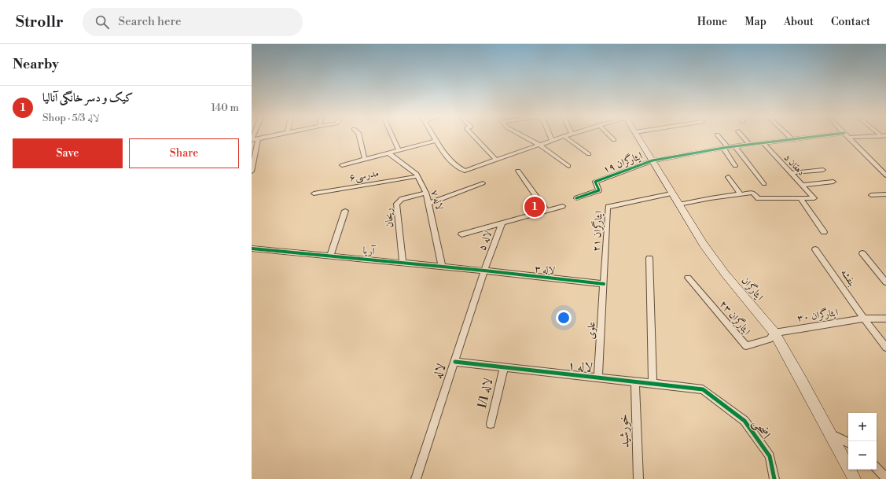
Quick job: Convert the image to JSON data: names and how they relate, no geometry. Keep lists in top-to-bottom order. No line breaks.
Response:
{"streets":{"main road":["ایثارگران"],"street":["ایثارگران ۱‍۹","دهقان ۵","مدرسی۶","لاله ۷","ریحان","ایثارگران ۲۱","لاله ۵","آریا","لاله ۳","بنفشه","ایثارگران ۳۰","ایثارگران ۲۳","علوی","لاله ۱","لاله","لاله 1/1","اضحی","خورشید"]},"crossings":[["ایثارگران ۱‍۹","ایثارگران"],["مدرسی۶","لاله ۷"],["لاله ۷","ریحان"],["لاله ۷","آریا"],["ریحان","آریا"],["ایثارگران ۲۱","لاله ۳"],["ایثارگران ۲۱","ایثارگران"],["ایثارگران ۲۱","علوی"],["لاله ۵","آریا"],["لاله ۵","لاله ۳"],["لاله ۵","لاله"],["آریا","لاله ۳"],["آریا","لاله"],["لاله ۳","علوی"],["لاله ۳","لاله"],["بنفشه","ایثارگران ۳۰"],["ایثارگران","ایثارگران ۳۰"],["ایثارگران","ایثارگران ۲۳"],["ایثارگران ۳۰","ایثارگران ۲۳"],["علوی","لاله ۱"],["لاله ۱","لاله"],["لاله ۱","لاله 1/1"],["لاله ۱","اضحی"],["لاله ۱","خورشید"]],"page":{"header":"Strollr","search":"Search here","nav":["Home","Map","About","Contact"],"heading":"Nearby","list":[{"mark":"1","name":"کیک و دسر خانگی آنالیا","note":"Shop · لاله 5/3","value":"140 m"}],"buttons":["Save","Share"],"pins":"1","map_buttons":["+","−"]}}
